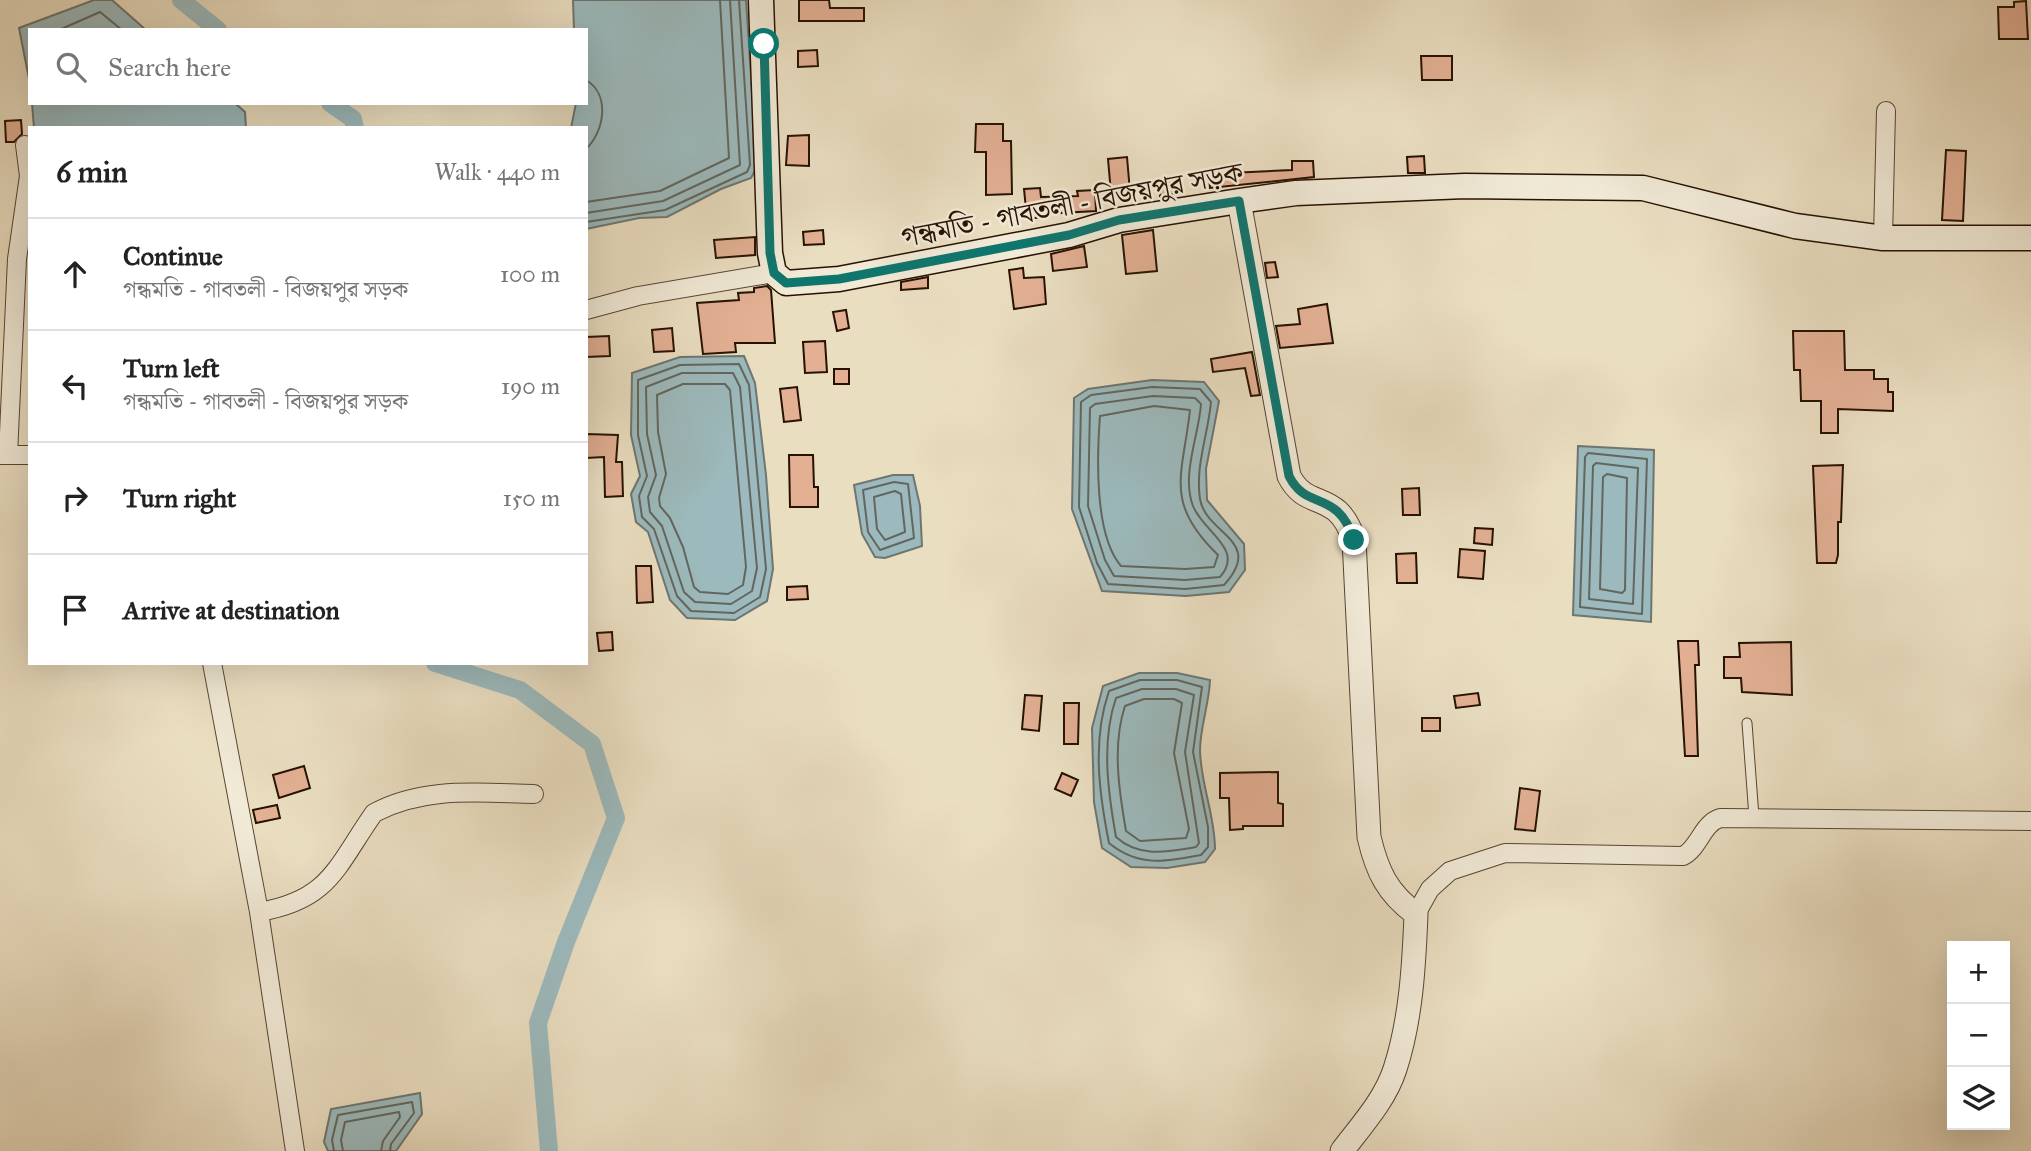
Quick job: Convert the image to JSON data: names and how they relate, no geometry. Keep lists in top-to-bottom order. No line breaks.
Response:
{"streets":{"main road":["গন্ধমতি - গাবতলী - বিজয়পুর সড়ক"]},"page":{"search":"Search here","heading":["6 min","Walk · 440 m"],"list":[["Continue","গন্ধমতি - গাবতলী - বিজয়পুর সড়ক","100 m"],["Turn left","গন্ধমতি - গাবতলী - বিজয়পুর সড়ক","190 m"],["Turn right","150 m"],"Arrive at destination"],"map_buttons":["+","−"]}}
